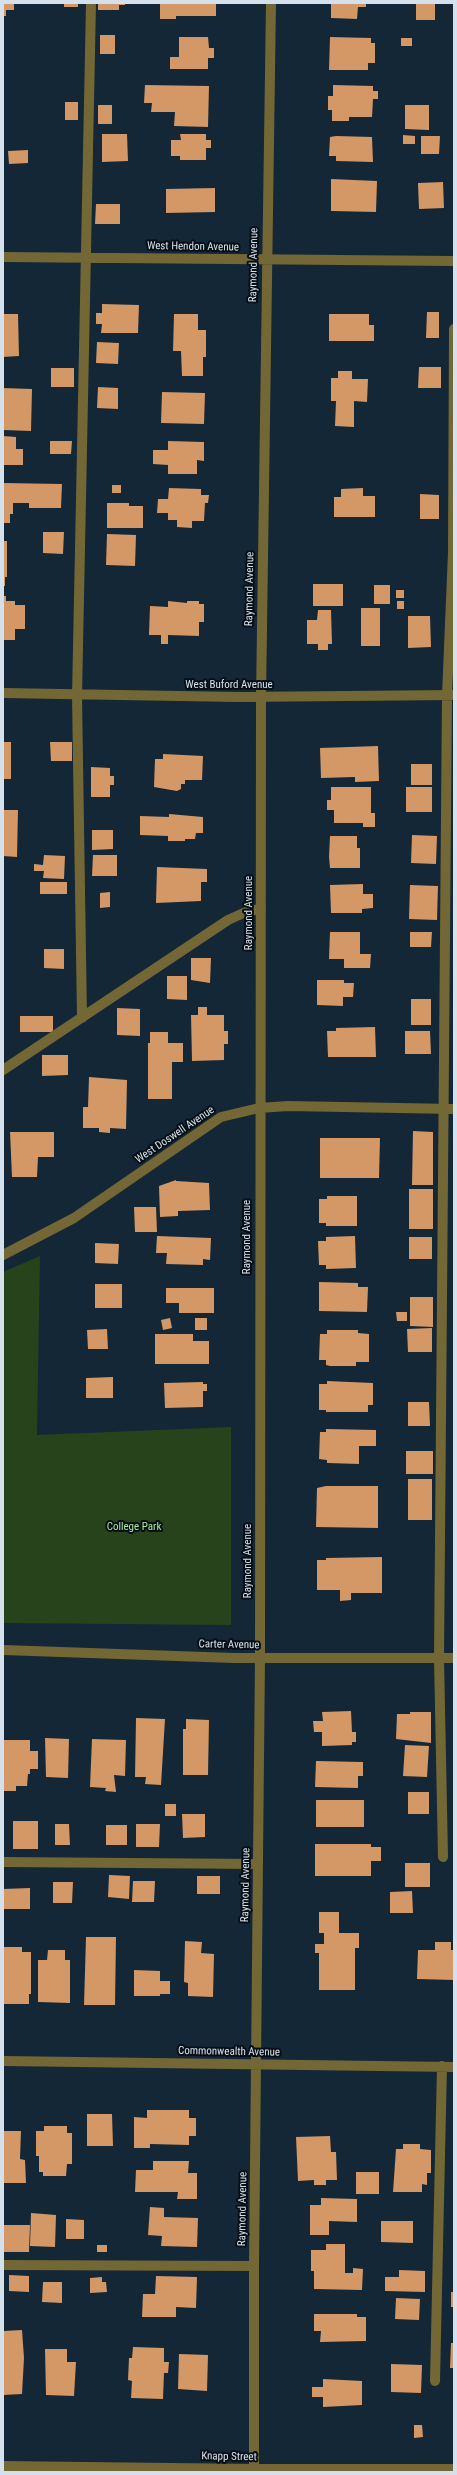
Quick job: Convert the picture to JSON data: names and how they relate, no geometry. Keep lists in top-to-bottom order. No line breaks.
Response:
{"streets":{"street":["West Hendon Avenue","Raymond Avenue","West Buford Avenue","West Doswell Avenue","Carter Avenue","Commonwealth Avenue","Knapp Street"]},"crossings":[["West Hendon Avenue","Raymond Avenue"],["Raymond Avenue","West Buford Avenue"],["Raymond Avenue","West Doswell Avenue"],["Raymond Avenue","Carter Avenue"],["Raymond Avenue","Commonwealth Avenue"],["Raymond Avenue","Knapp Street"]],"parks":["College Park"]}
